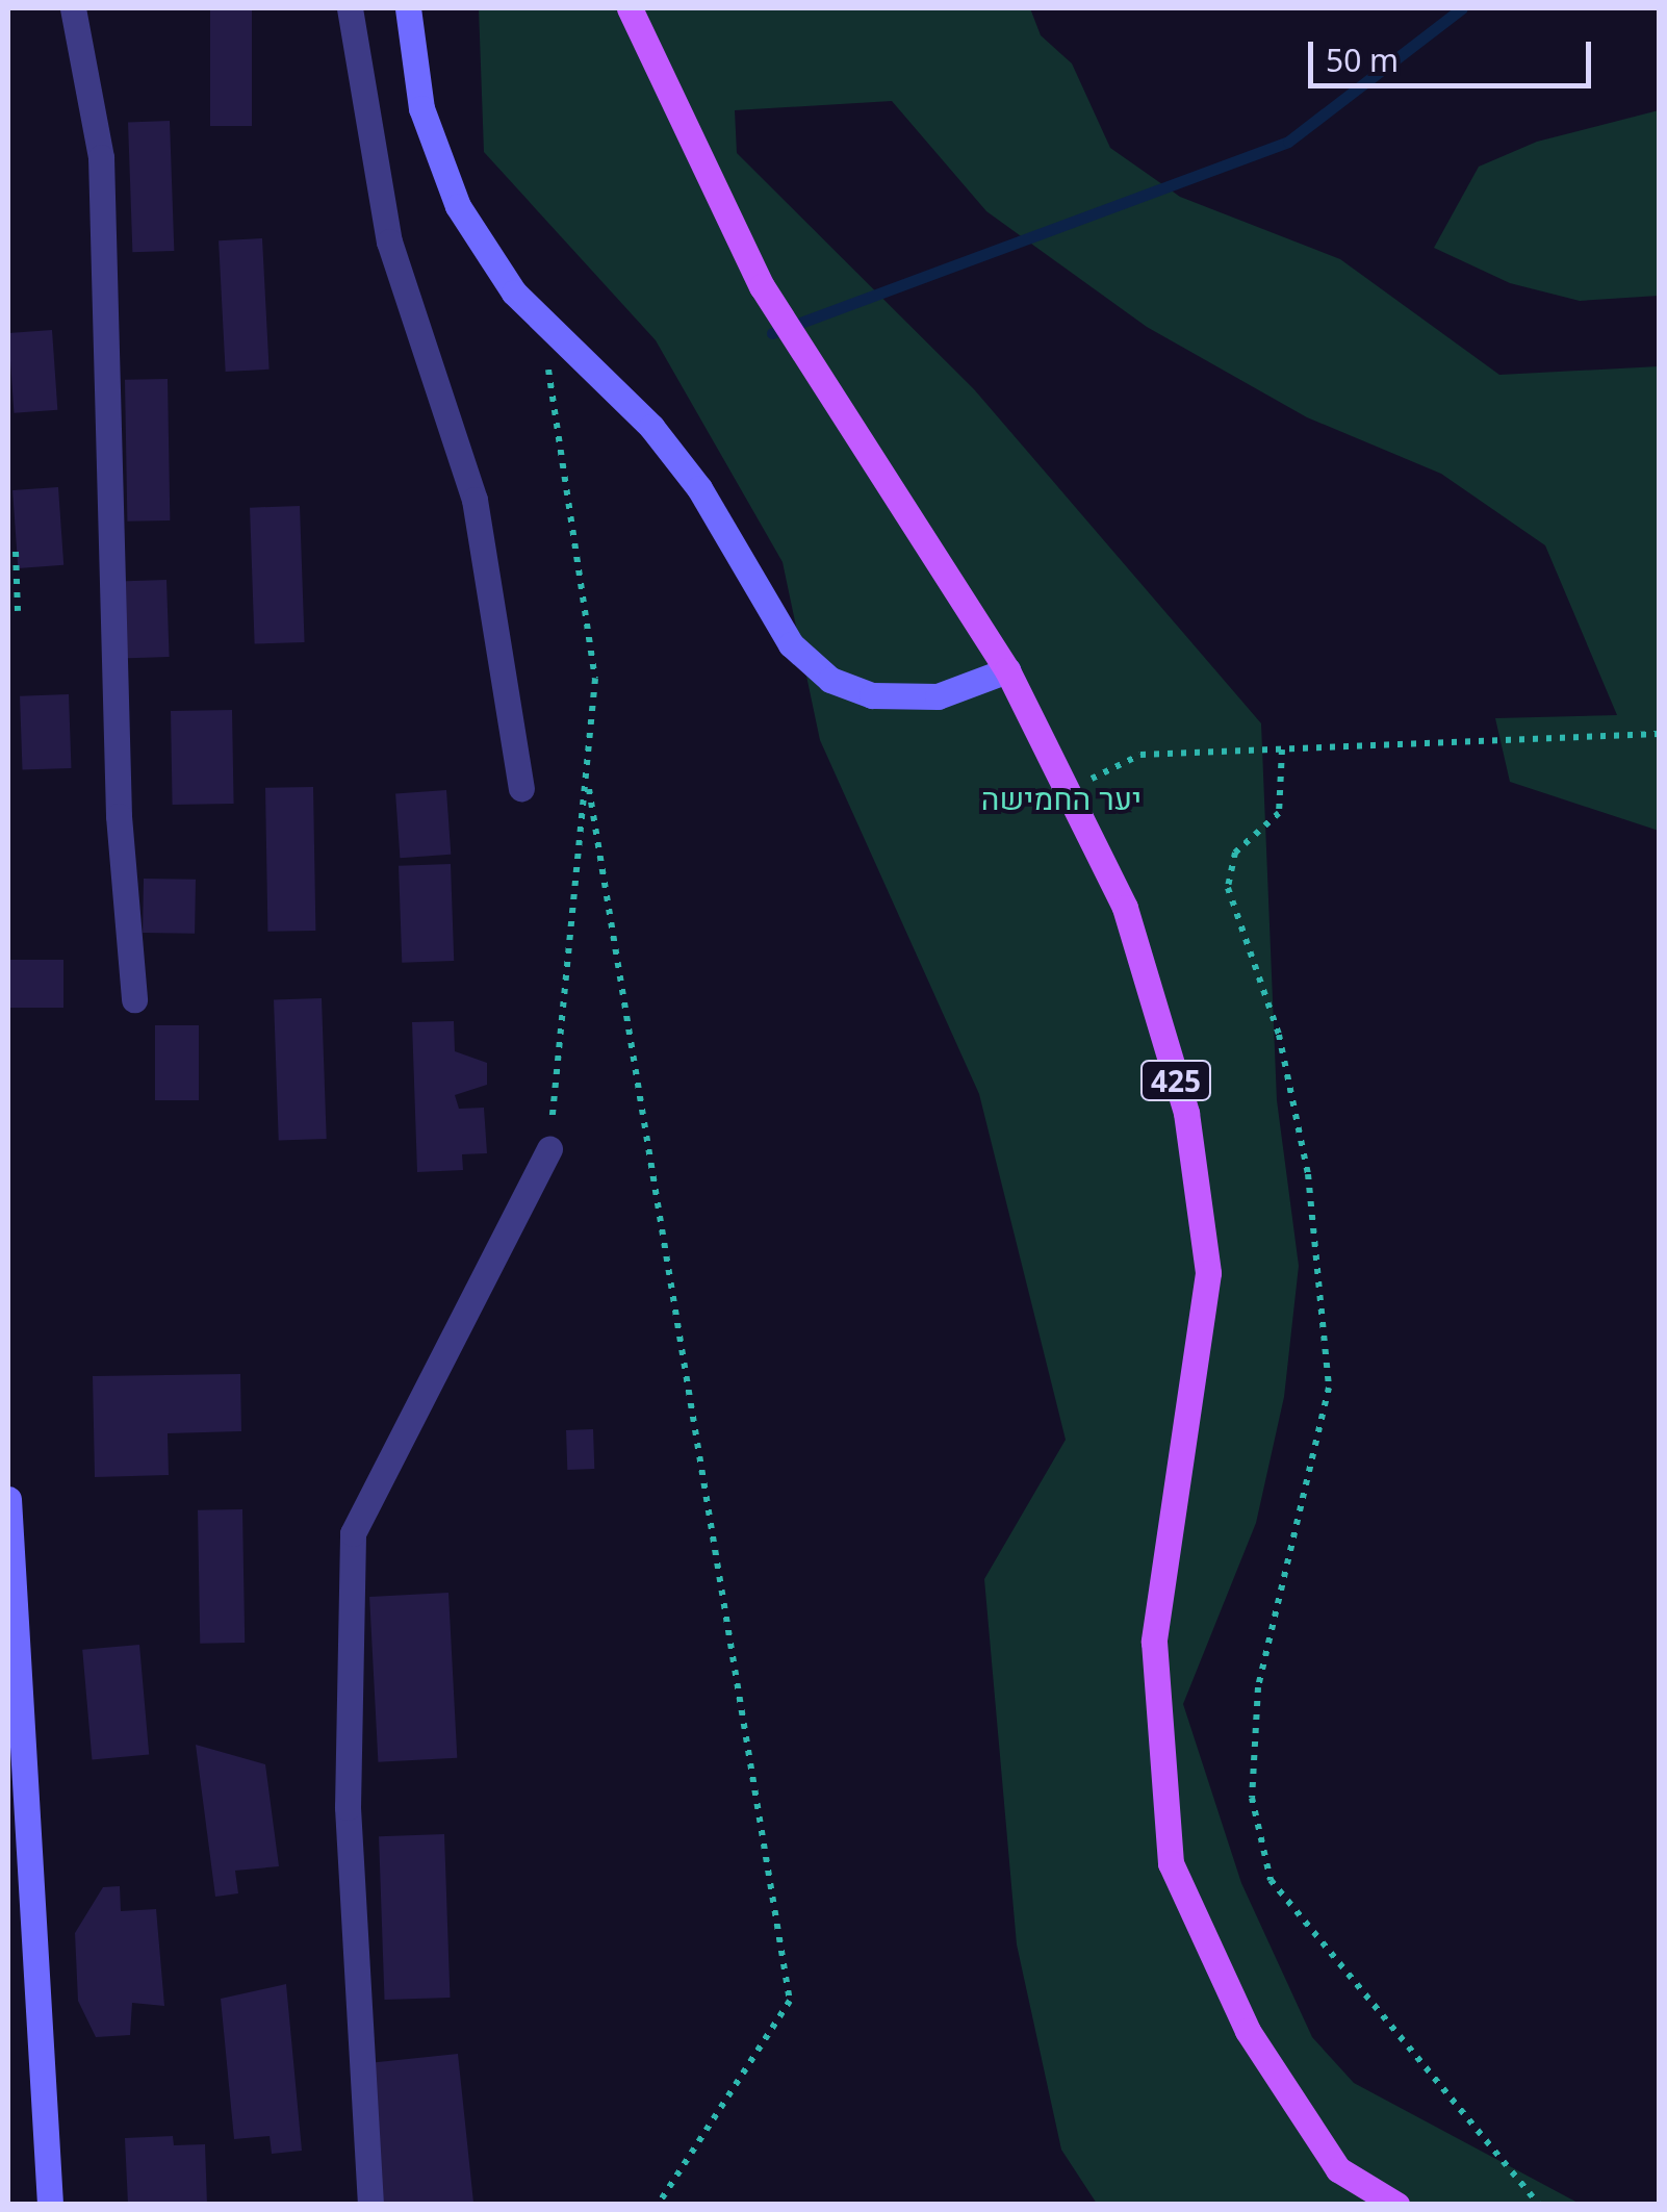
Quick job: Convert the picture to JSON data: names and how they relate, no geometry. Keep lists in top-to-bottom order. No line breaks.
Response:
{"streets":{"main road":["425"]},"parks":["יער החמישה"],"scale_bar":"50 m"}
